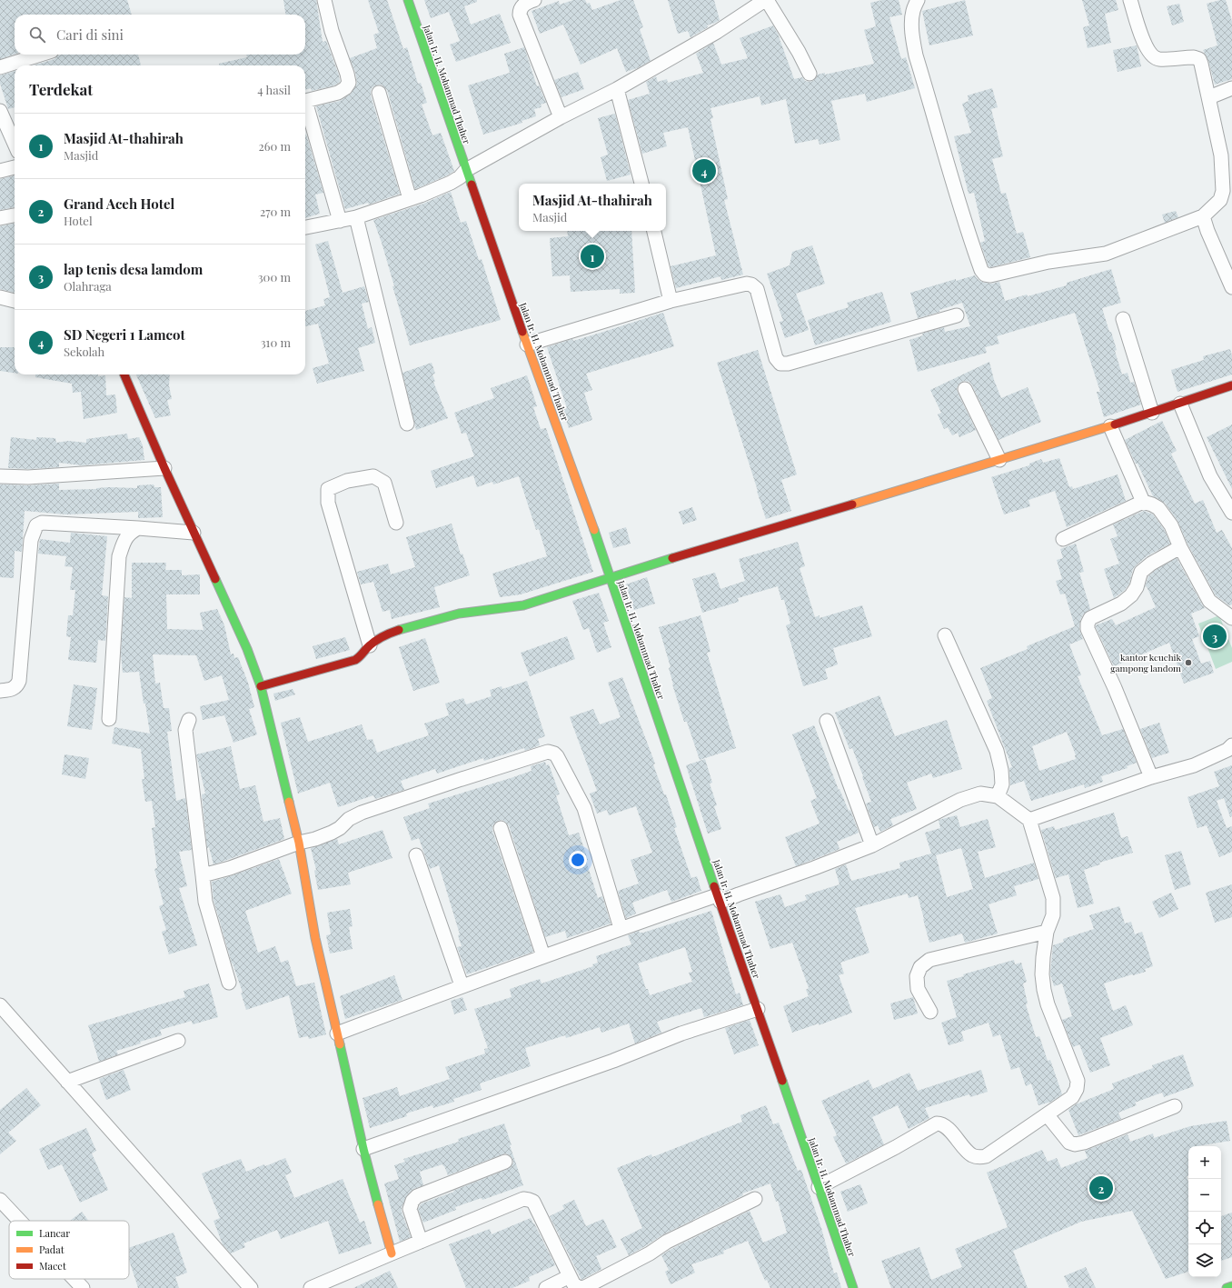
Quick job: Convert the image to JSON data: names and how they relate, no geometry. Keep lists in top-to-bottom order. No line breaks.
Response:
{"streets":{"street":["Jalan Ir. H. Mohammad Thaher"]},"places":["kantor keuchik gampong landom"],"legend":["Lancar","Padat","Macet"],"page":{"search":"Cari di sini","heading":["Terdekat","4 hasil"],"list":[{"mark":"1","name":"Masjid At-thahirah","note":"Masjid","value":"260 m"},{"mark":"2","name":"Grand Aceh Hotel","note":"Hotel","value":"270 m"},{"mark":"3","name":"lap tenis desa lamdom","note":"Olahraga","value":"300 m"},{"mark":"4","name":"SD Negeri 1 Lamcot","note":"Sekolah","value":"310 m"}],"pins":["4","1","3","2"],"popup":["Masjid At-thahirah","Masjid"],"map_buttons":["+","−"]}}
